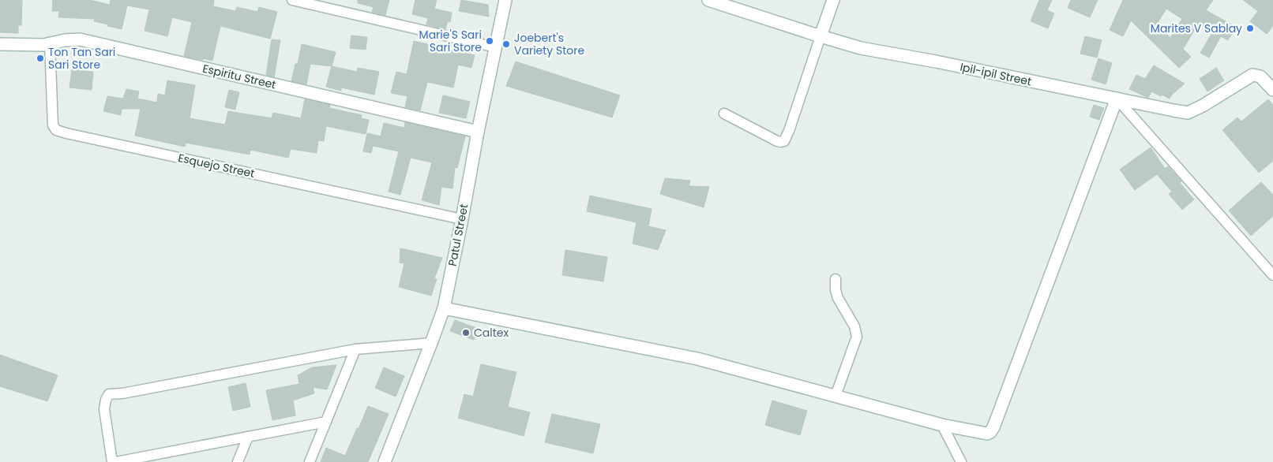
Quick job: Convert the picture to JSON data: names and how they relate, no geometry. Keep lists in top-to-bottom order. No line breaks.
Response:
{"streets":{"street":["Ipil-ipil Street","Espiritu Street","Esquejo Street","Patul Street"]},"crossings":[["Espiritu Street","Esquejo Street"],["Espiritu Street","Patul Street"],["Esquejo Street","Patul Street"]],"places":["Marites V Sablay","Marie'S Sari Sari Store","Joebert's Variety Store","Ton Tan Sari Sari Store","Caltex"]}
